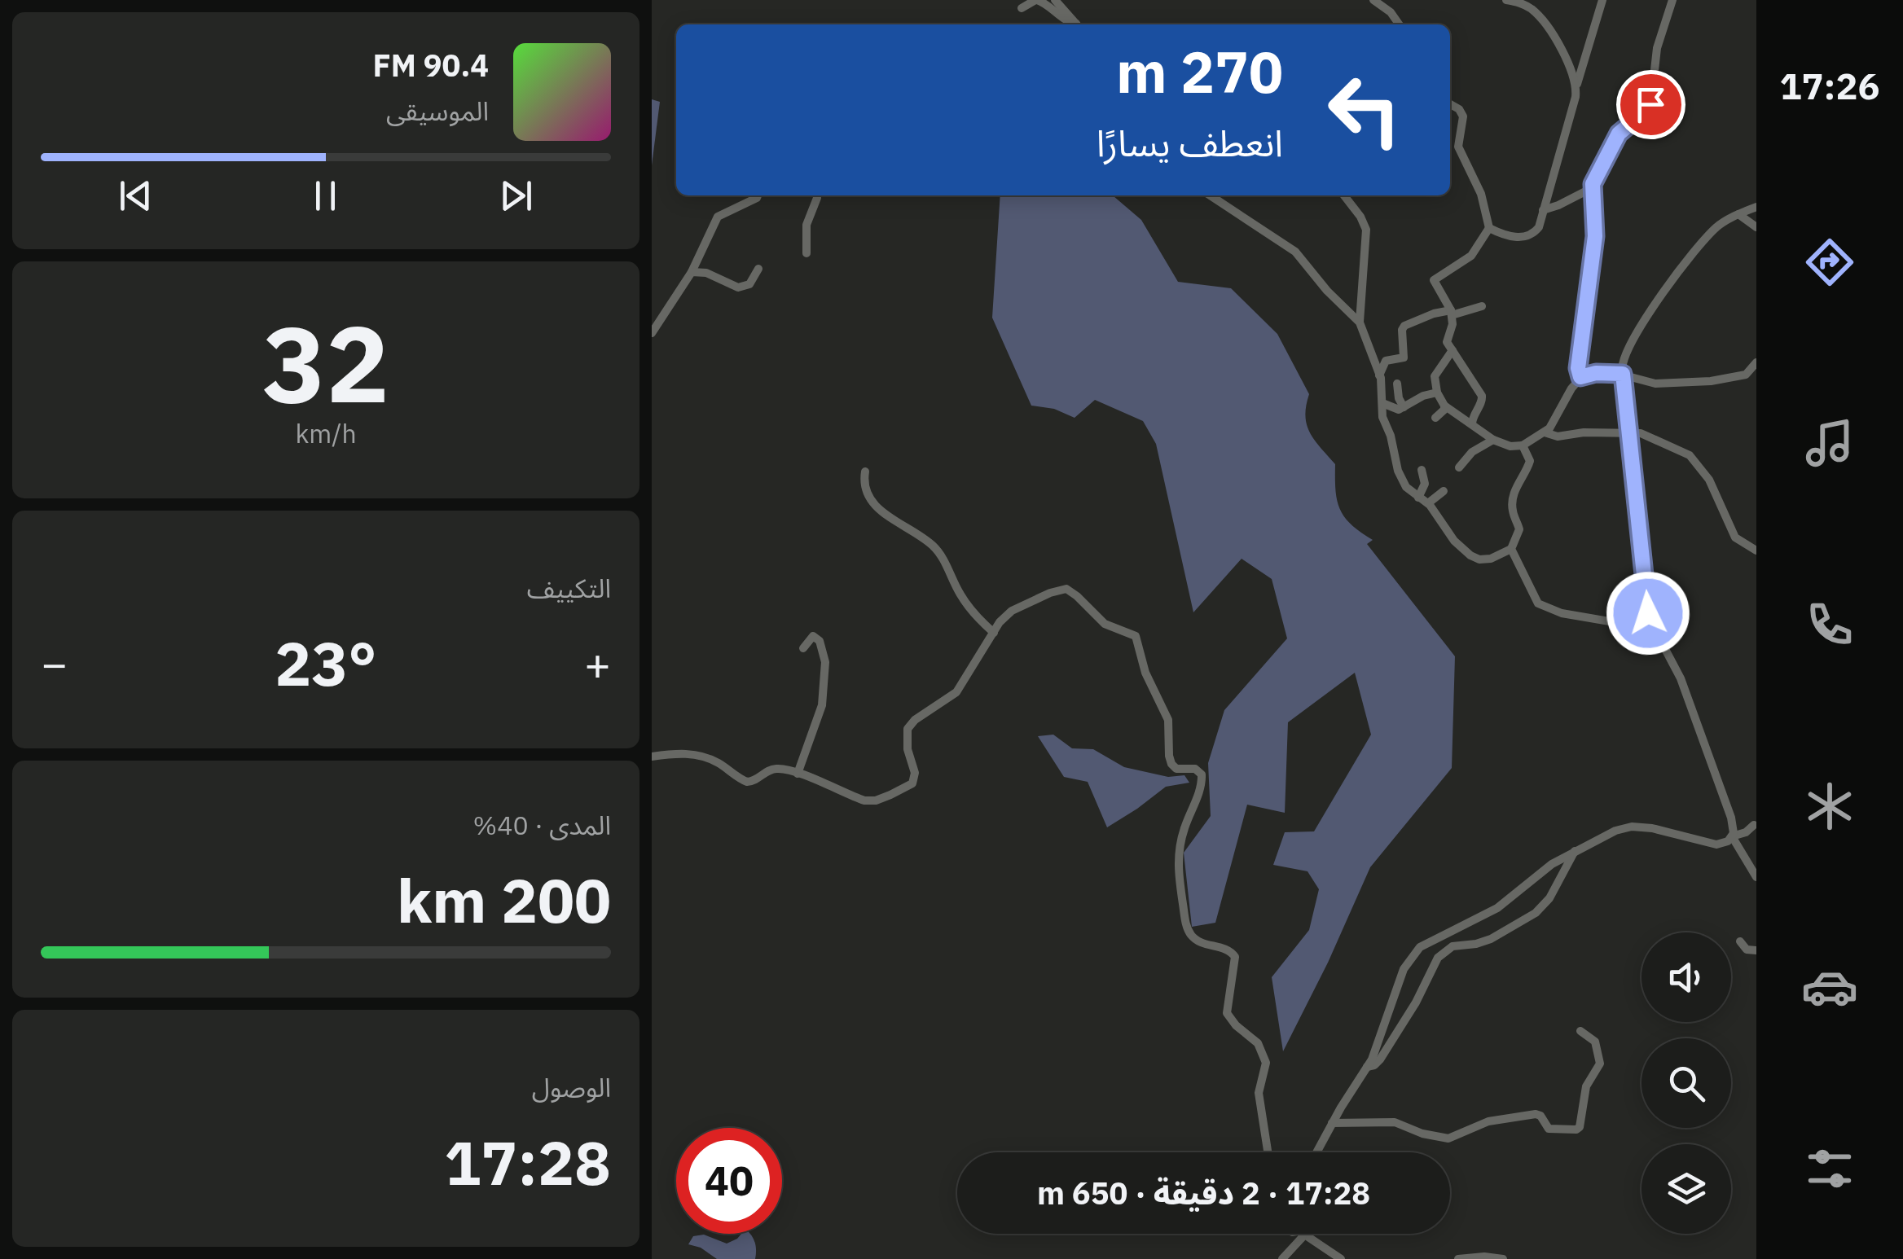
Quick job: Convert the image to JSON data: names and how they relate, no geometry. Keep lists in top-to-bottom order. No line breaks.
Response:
{"page":{"tabs":"17:26","turn":["270 m","انعطف يسارًا"],"song":["90.4 FM","الموسيقى"],"tile":[["32","km/h"],"التكييف",["المدى · 40%","200 km"],["الوصول","17:28"]],"heat":["−","23°","+"],"limit":"40","trip":"17:28 · 2 دقيقة · 650 m"}}
